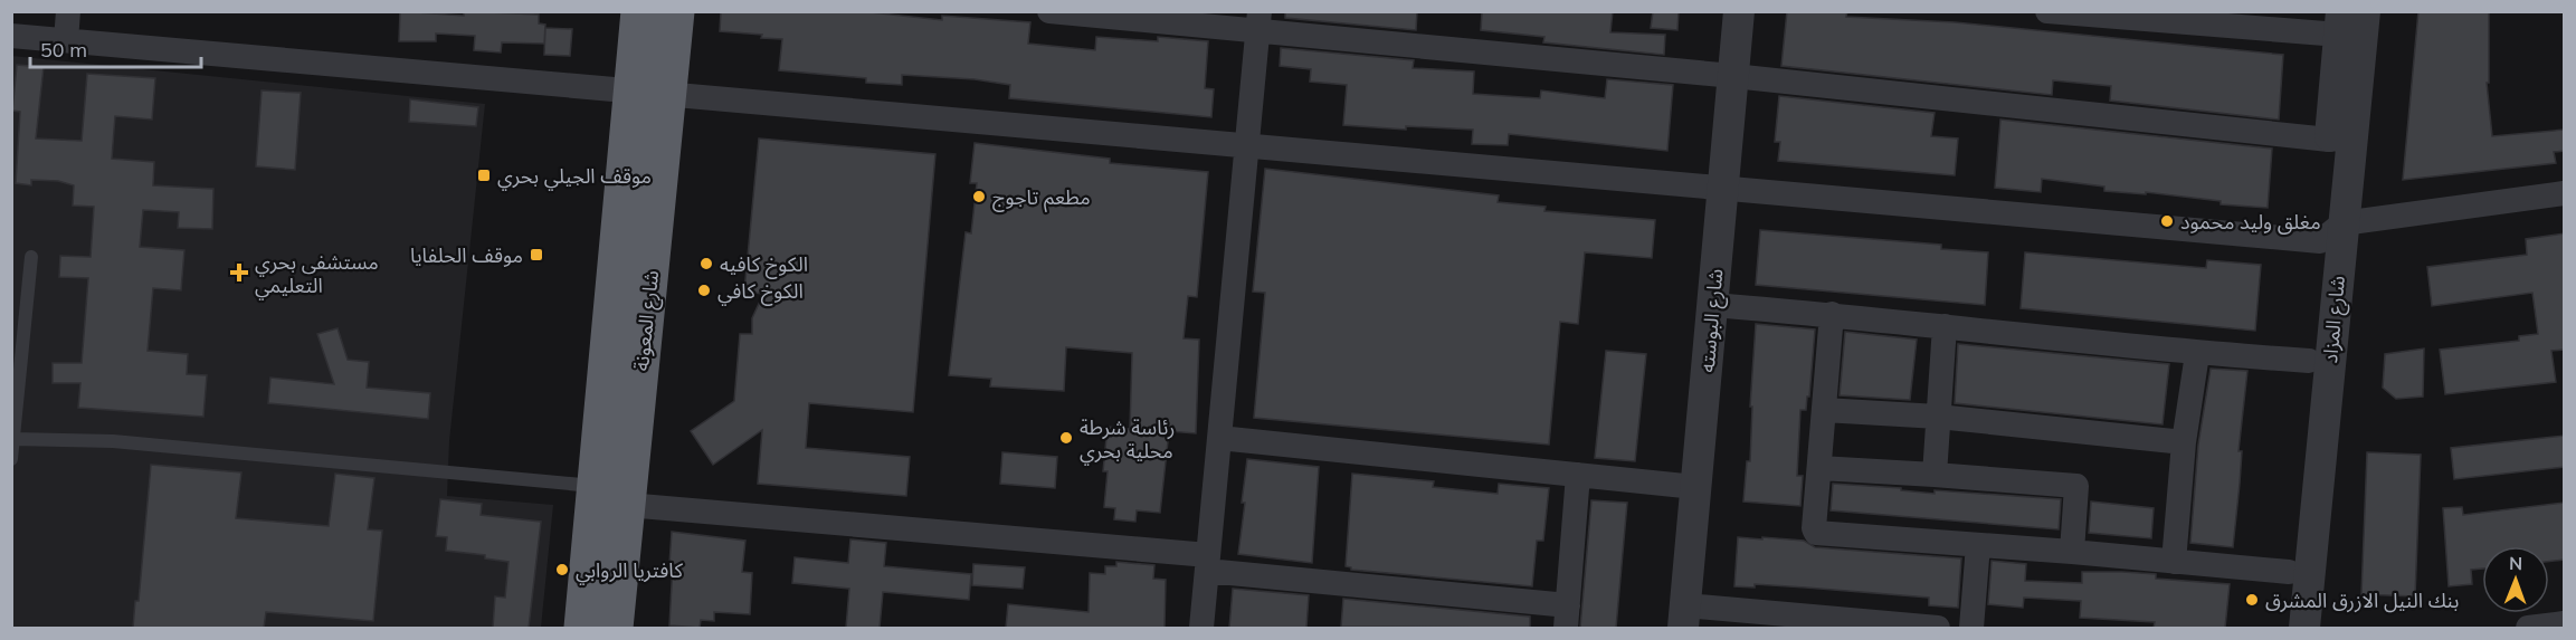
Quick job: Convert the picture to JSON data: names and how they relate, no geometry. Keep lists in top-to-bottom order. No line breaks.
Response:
{"streets":{"highway":["شارع المعونة"],"street":["شارع المزاد","شارع البوسته"]},"places":{"transit":["موقف الجيلي بحري","موقف الحلفايا"],"other":["مطعم تاجوج","مغلق وليد محمود","الكوخ كافيه","الكوخ كافي","رئاسة شرطة محلية بحري","كافتريا الروابي","بنك النيل الازرق المشرق"],"health":["مستشفى بحري التعليمي"]},"scale_bar":"50 m","north":"top"}
